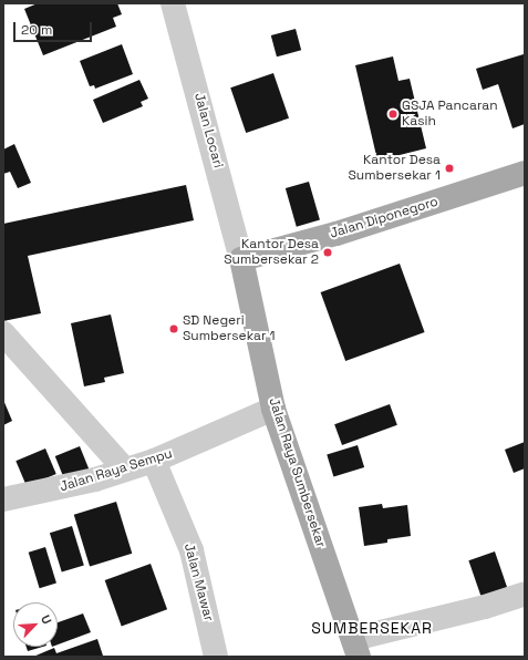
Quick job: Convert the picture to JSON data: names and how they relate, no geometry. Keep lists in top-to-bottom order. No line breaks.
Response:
{"streets":{"main road":["Jalan Diponegoro","Jalan Raya Sumbersekar"],"street":["Jalan Locari","Jalan Raya Sempu","Jalan Mawar"]},"crossings":[["Jalan Locari","Jalan Diponegoro"],["Jalan Locari","Jalan Raya Sumbersekar"],["Jalan Diponegoro","Jalan Raya Sumbersekar"],["Jalan Raya Sempu","Jalan Raya Sumbersekar"],["Jalan Raya Sempu","Jalan Mawar"]],"districts":["SUMBERSEKAR"],"places":["GSJA Pancaran Kasih","Kantor Desa Sumbersekar 1","Kantor Desa Sumbersekar 2","SD Negeri Sumbersekar 1"],"scale_bar":"20 m","north":"top right"}
